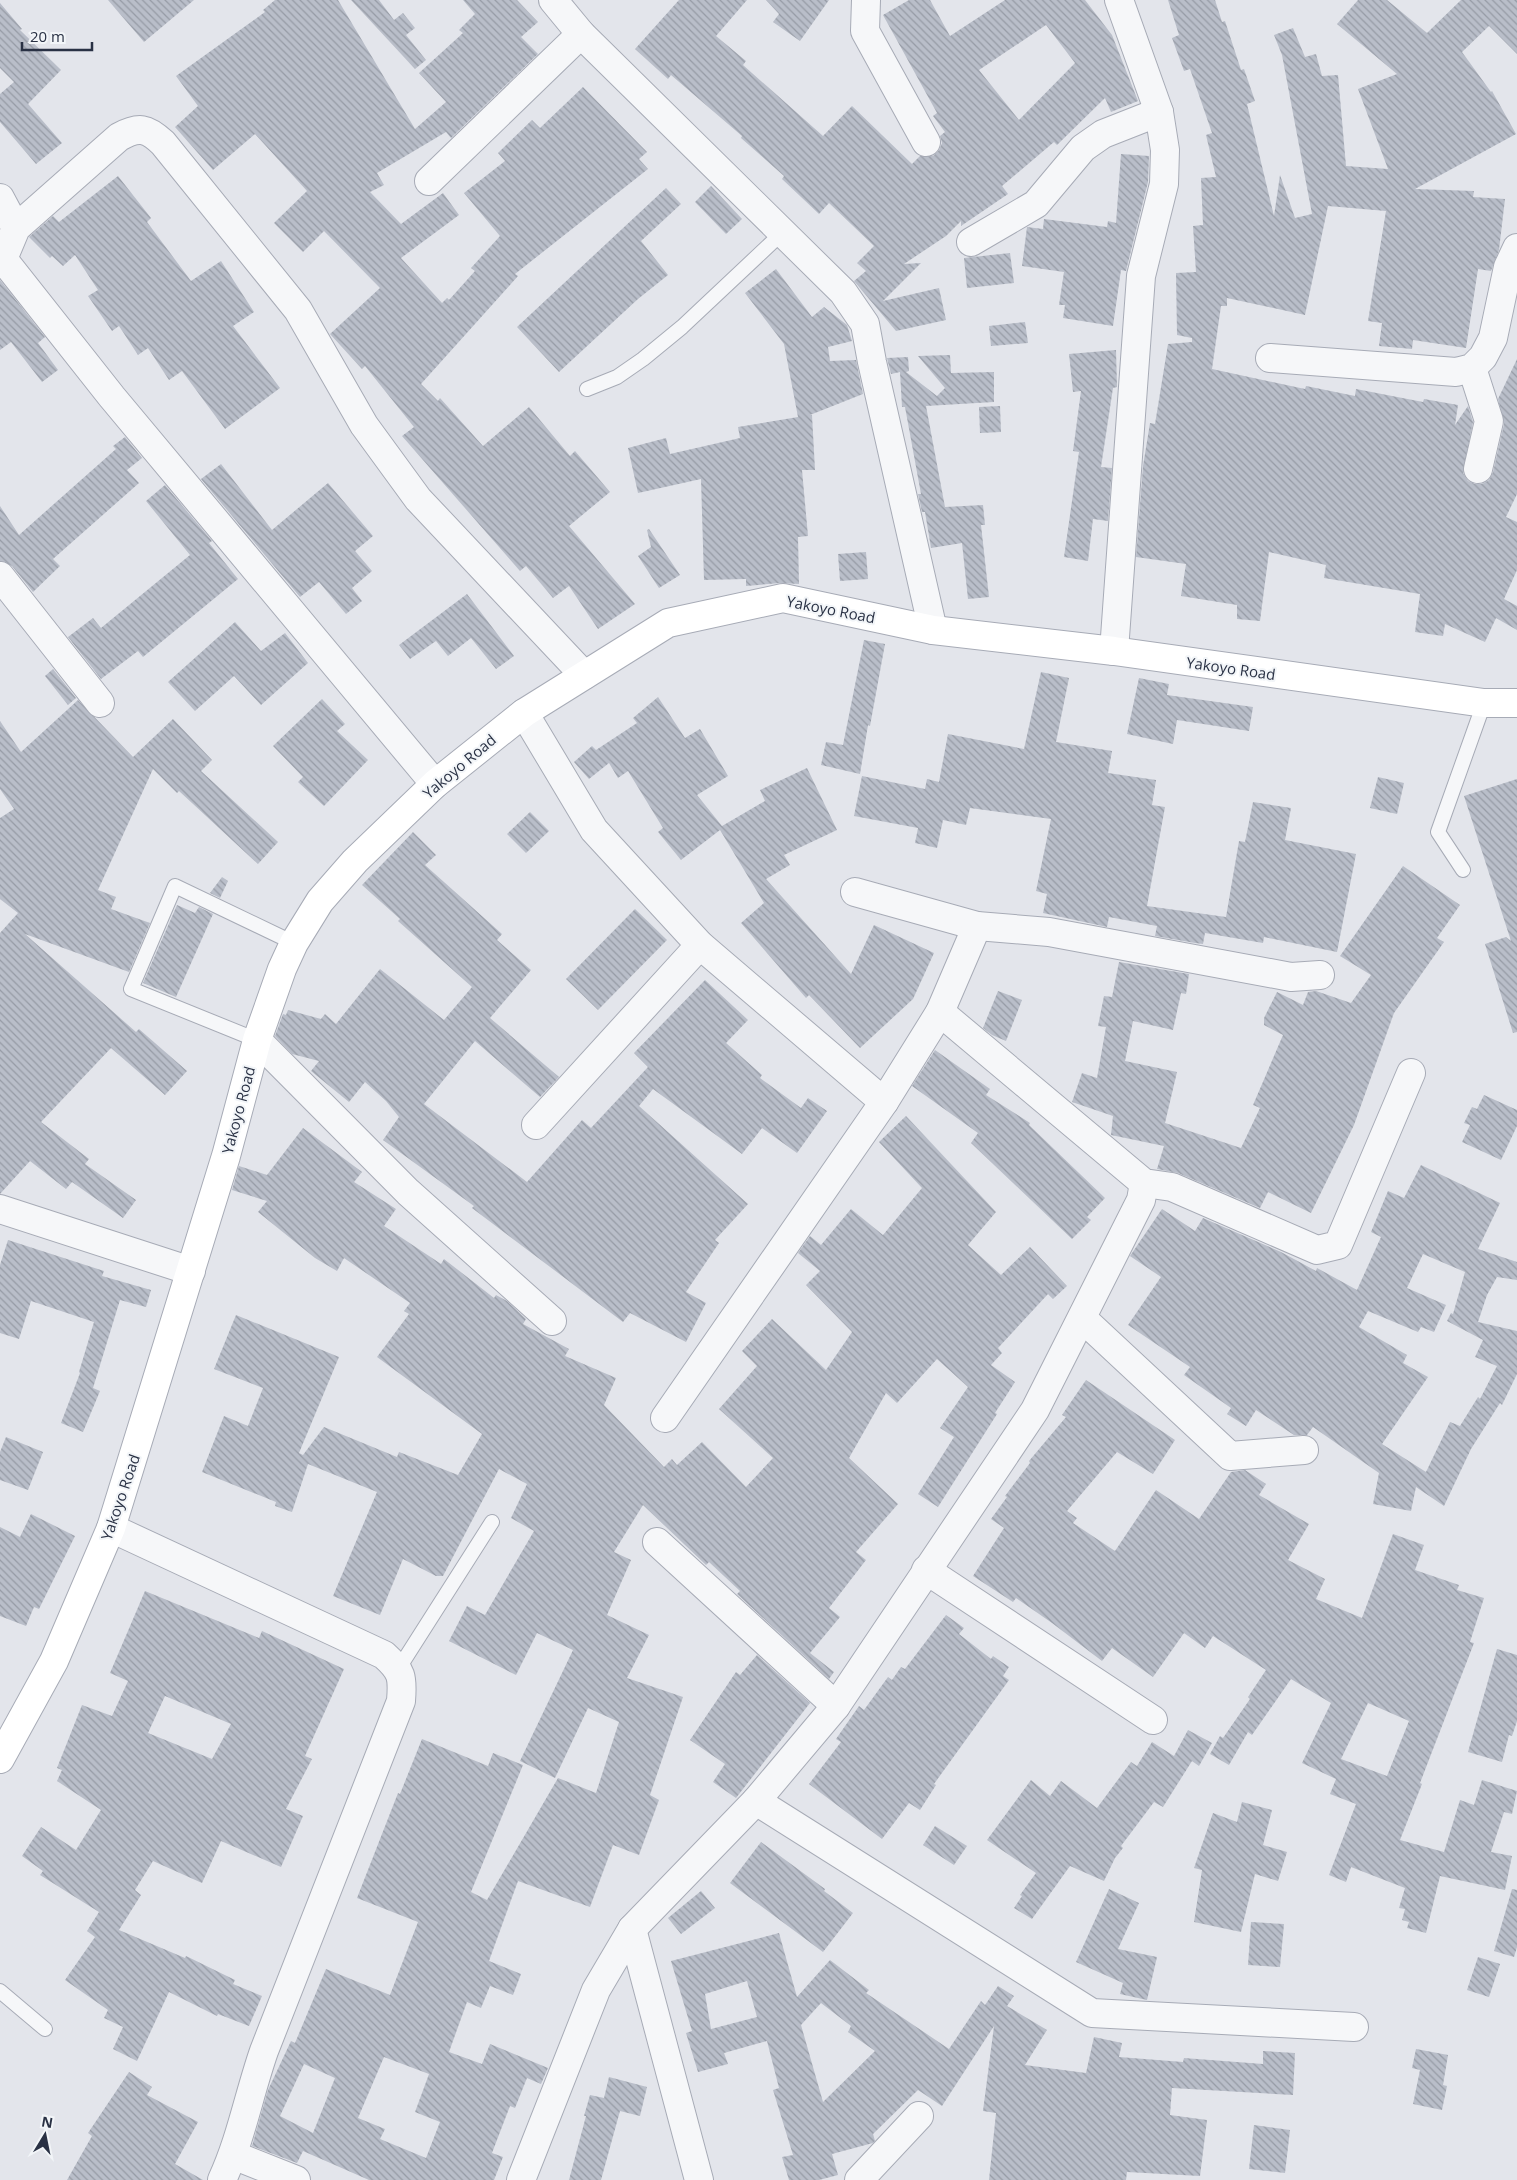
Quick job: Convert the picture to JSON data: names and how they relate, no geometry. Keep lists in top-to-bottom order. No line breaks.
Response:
{"streets":{"main road":["Yakoyo Road"]},"scale_bar":"20 m","north":"top"}
